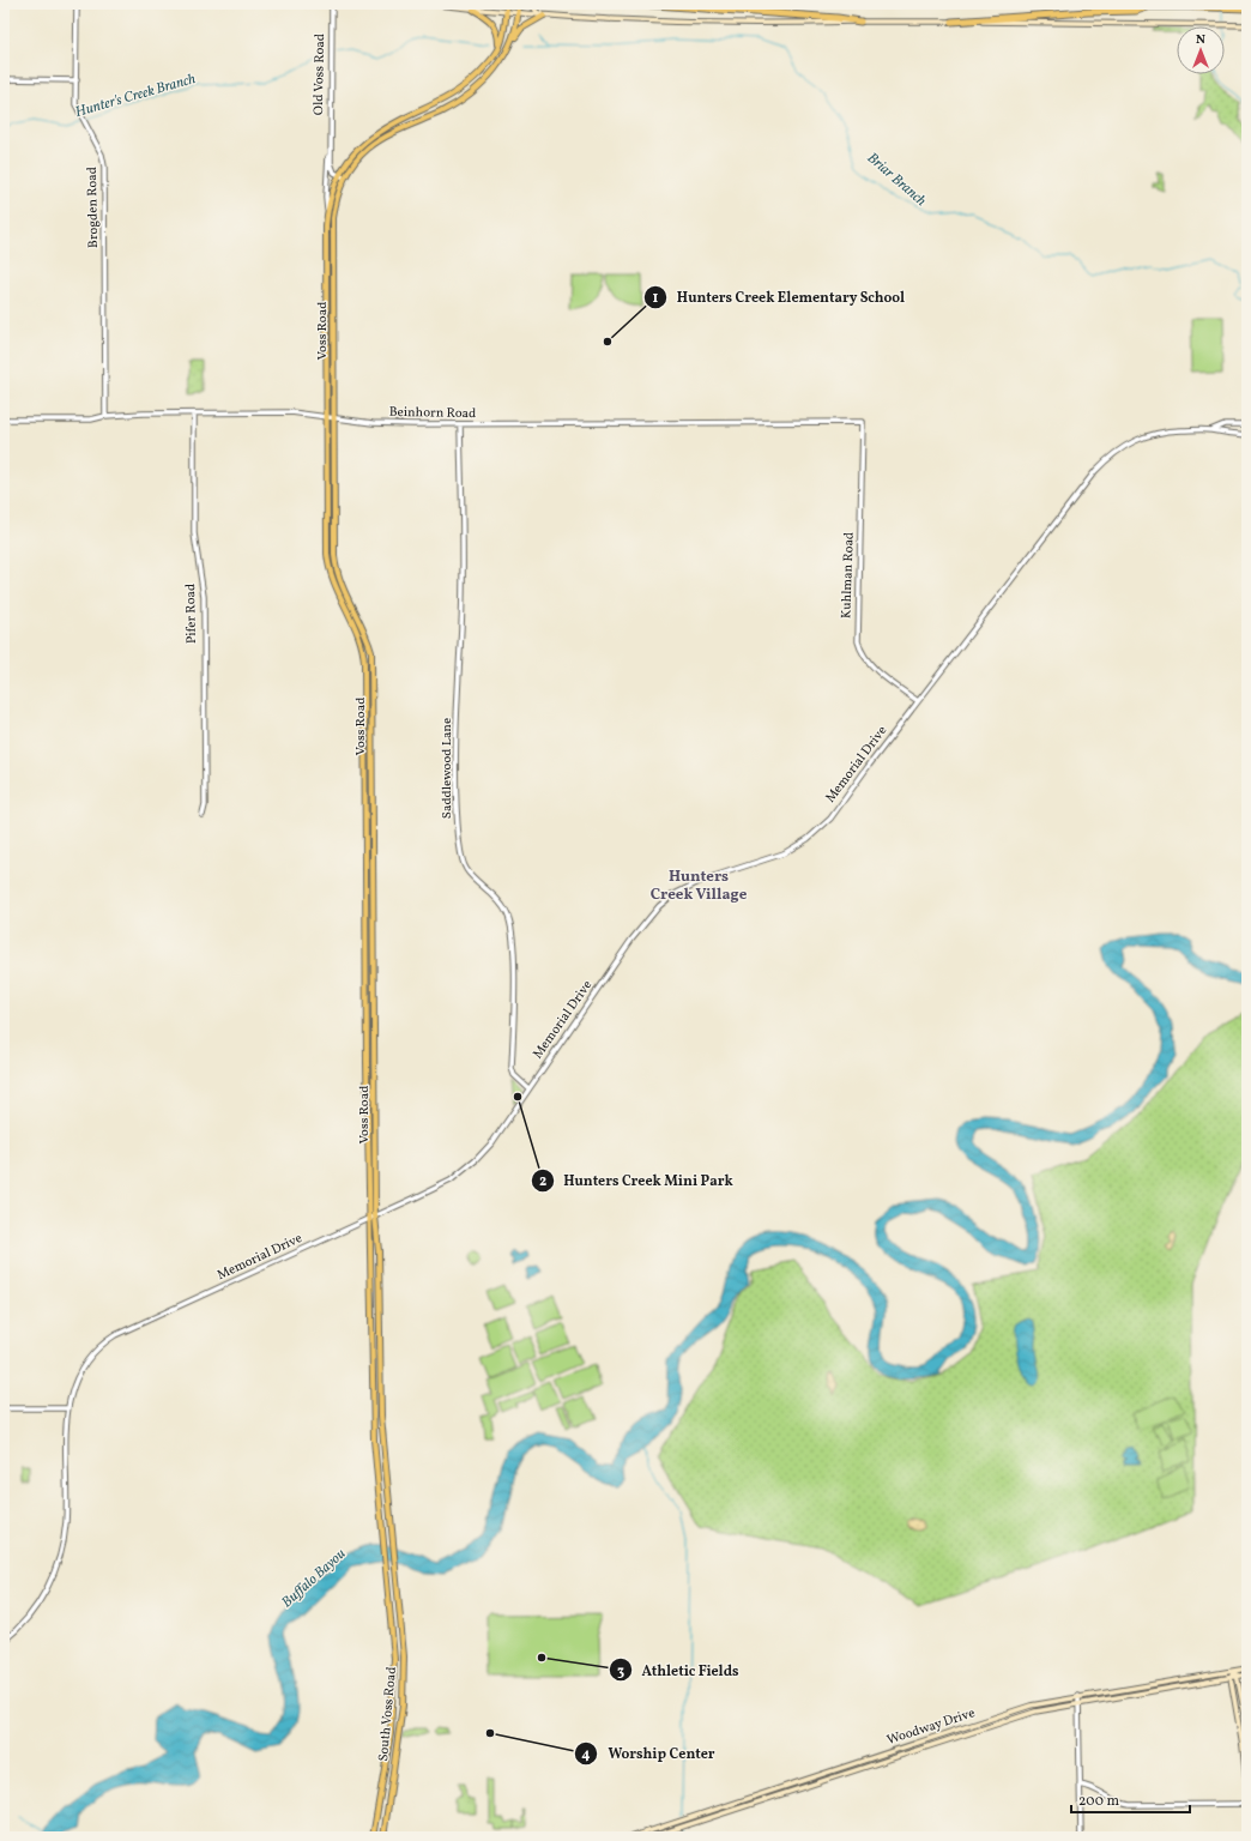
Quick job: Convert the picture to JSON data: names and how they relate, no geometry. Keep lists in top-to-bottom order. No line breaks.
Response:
{"streets":{"main road":["Voss Road","South Voss Road","Woodway Drive"],"street":["Old Voss Road","Brogden Road","Beinhorn Road","Kuhlman Road","Pifer Road","Memorial Drive","Saddlewood Lane"]},"crossings":[["Old Voss Road","Voss Road"],["Brogden Road","Beinhorn Road"],["Voss Road","Beinhorn Road"],["Voss Road","Memorial Drive"],["Voss Road","South Voss Road"],["Beinhorn Road","Kuhlman Road"],["Beinhorn Road","Pifer Road"],["Beinhorn Road","Saddlewood Lane"],["Kuhlman Road","Memorial Drive"],["Memorial Drive","Saddlewood Lane"]],"districts":["Hunters Creek Village"],"water":["Hunter's Creek Branch","Briar Branch","Buffalo Bayou"],"places":["Hunters Creek Elementary School","Hunters Creek Mini Park","Athletic Fields","Worship Center"],"scale_bar":"200 m","north":"top"}
